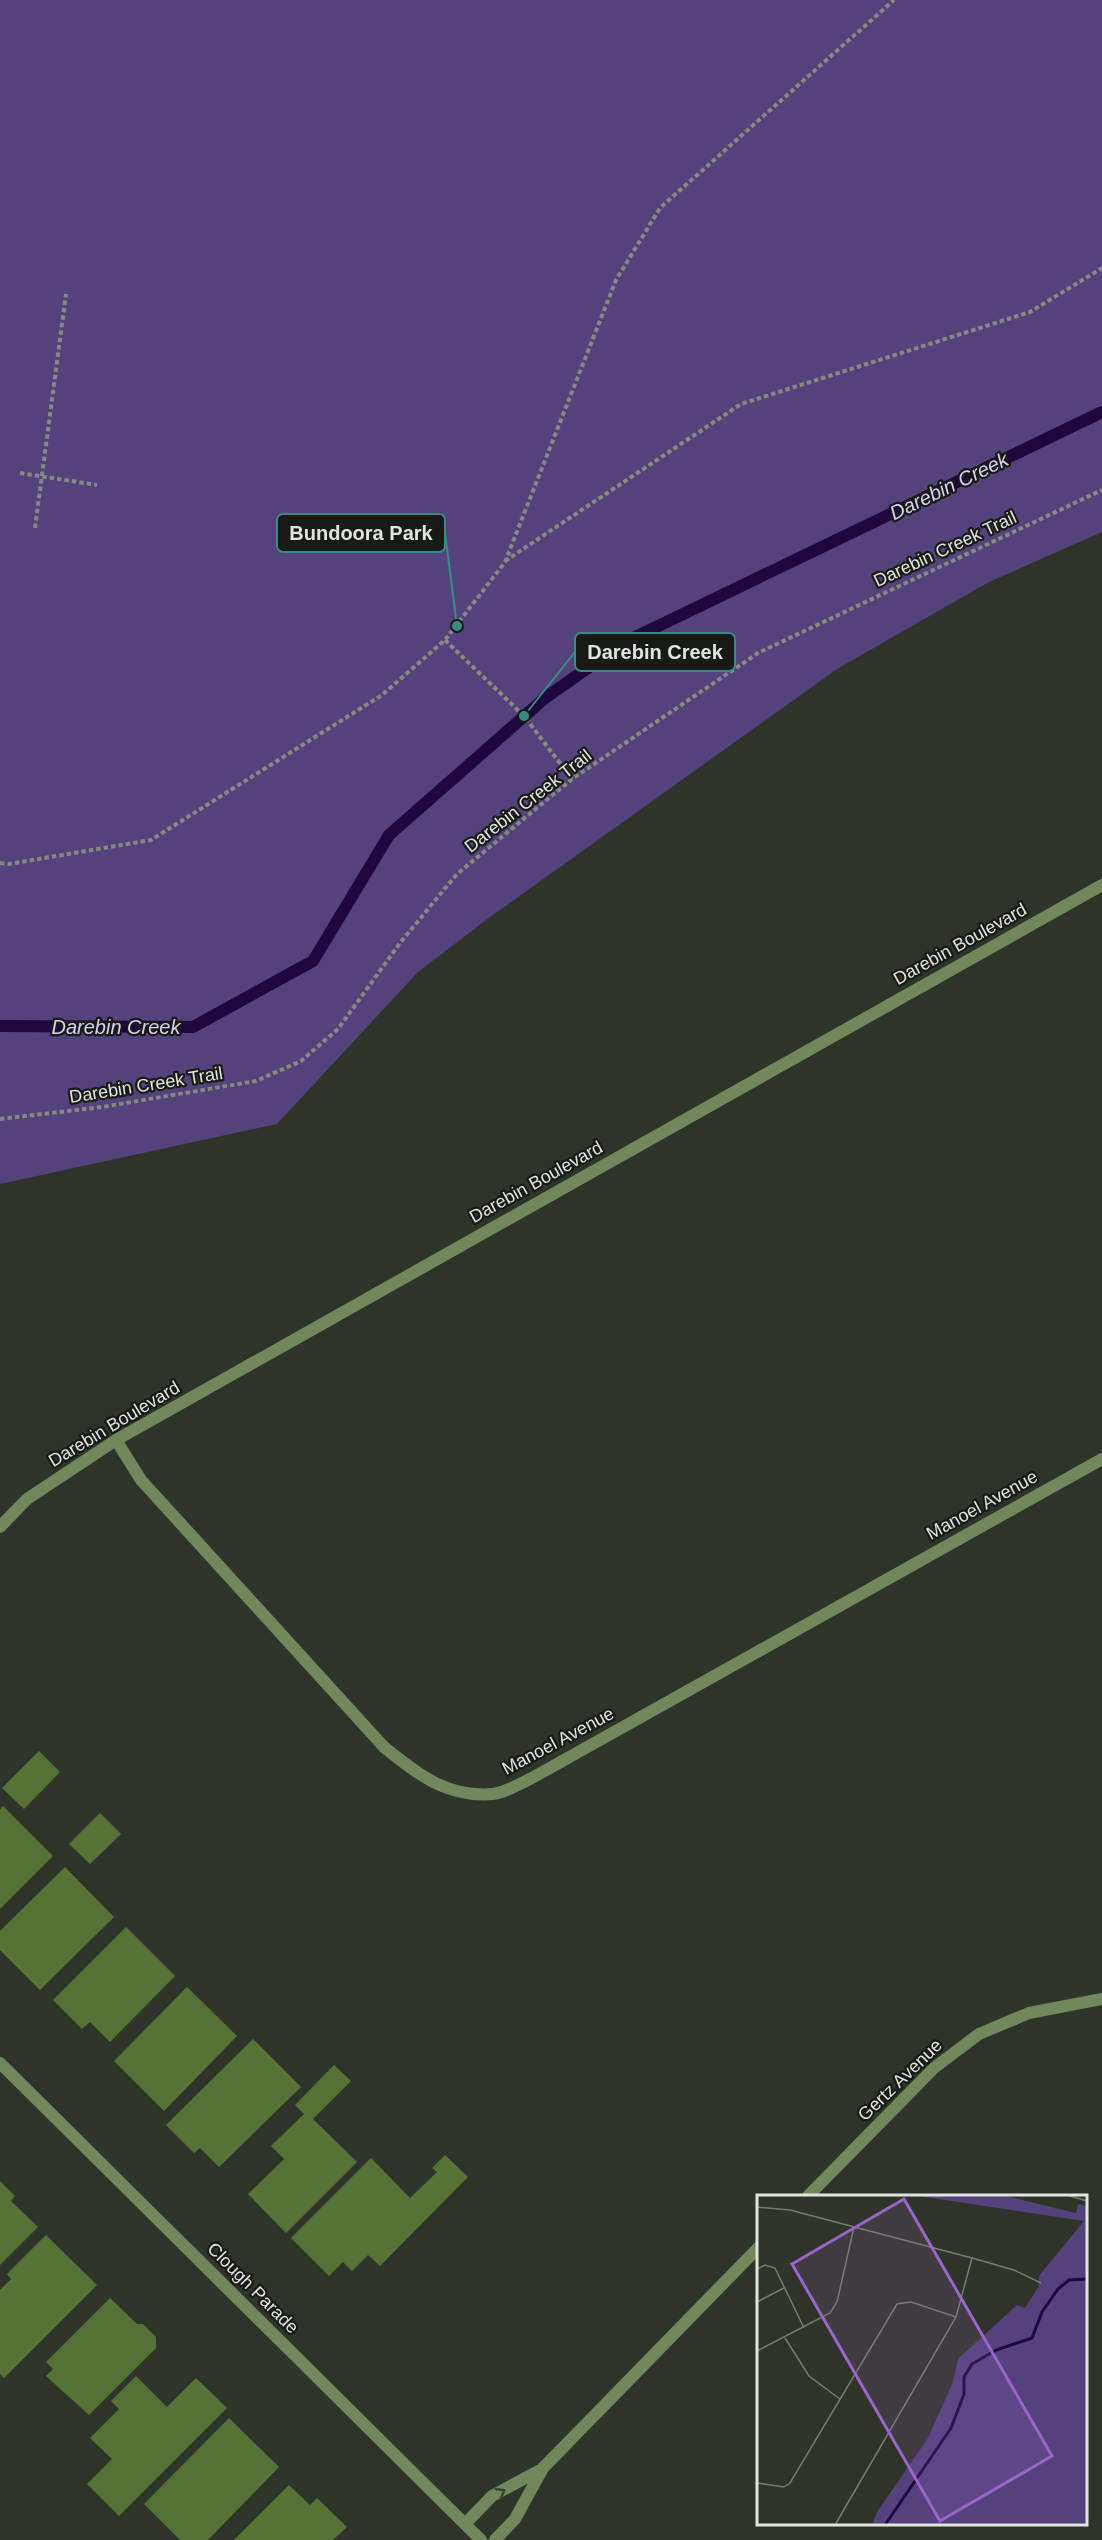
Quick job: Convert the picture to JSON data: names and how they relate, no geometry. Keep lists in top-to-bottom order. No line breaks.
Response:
{"streets":{"street":["Darebin Boulevard","Manoel Avenue","Gertz Avenue","Clough Parade"],"path":["Darebin Creek Trail"]},"crossings":[["Darebin Boulevard","Manoel Avenue"]],"water":["Darebin Creek"],"places":["Bundoora Park","Darebin Creek"]}
